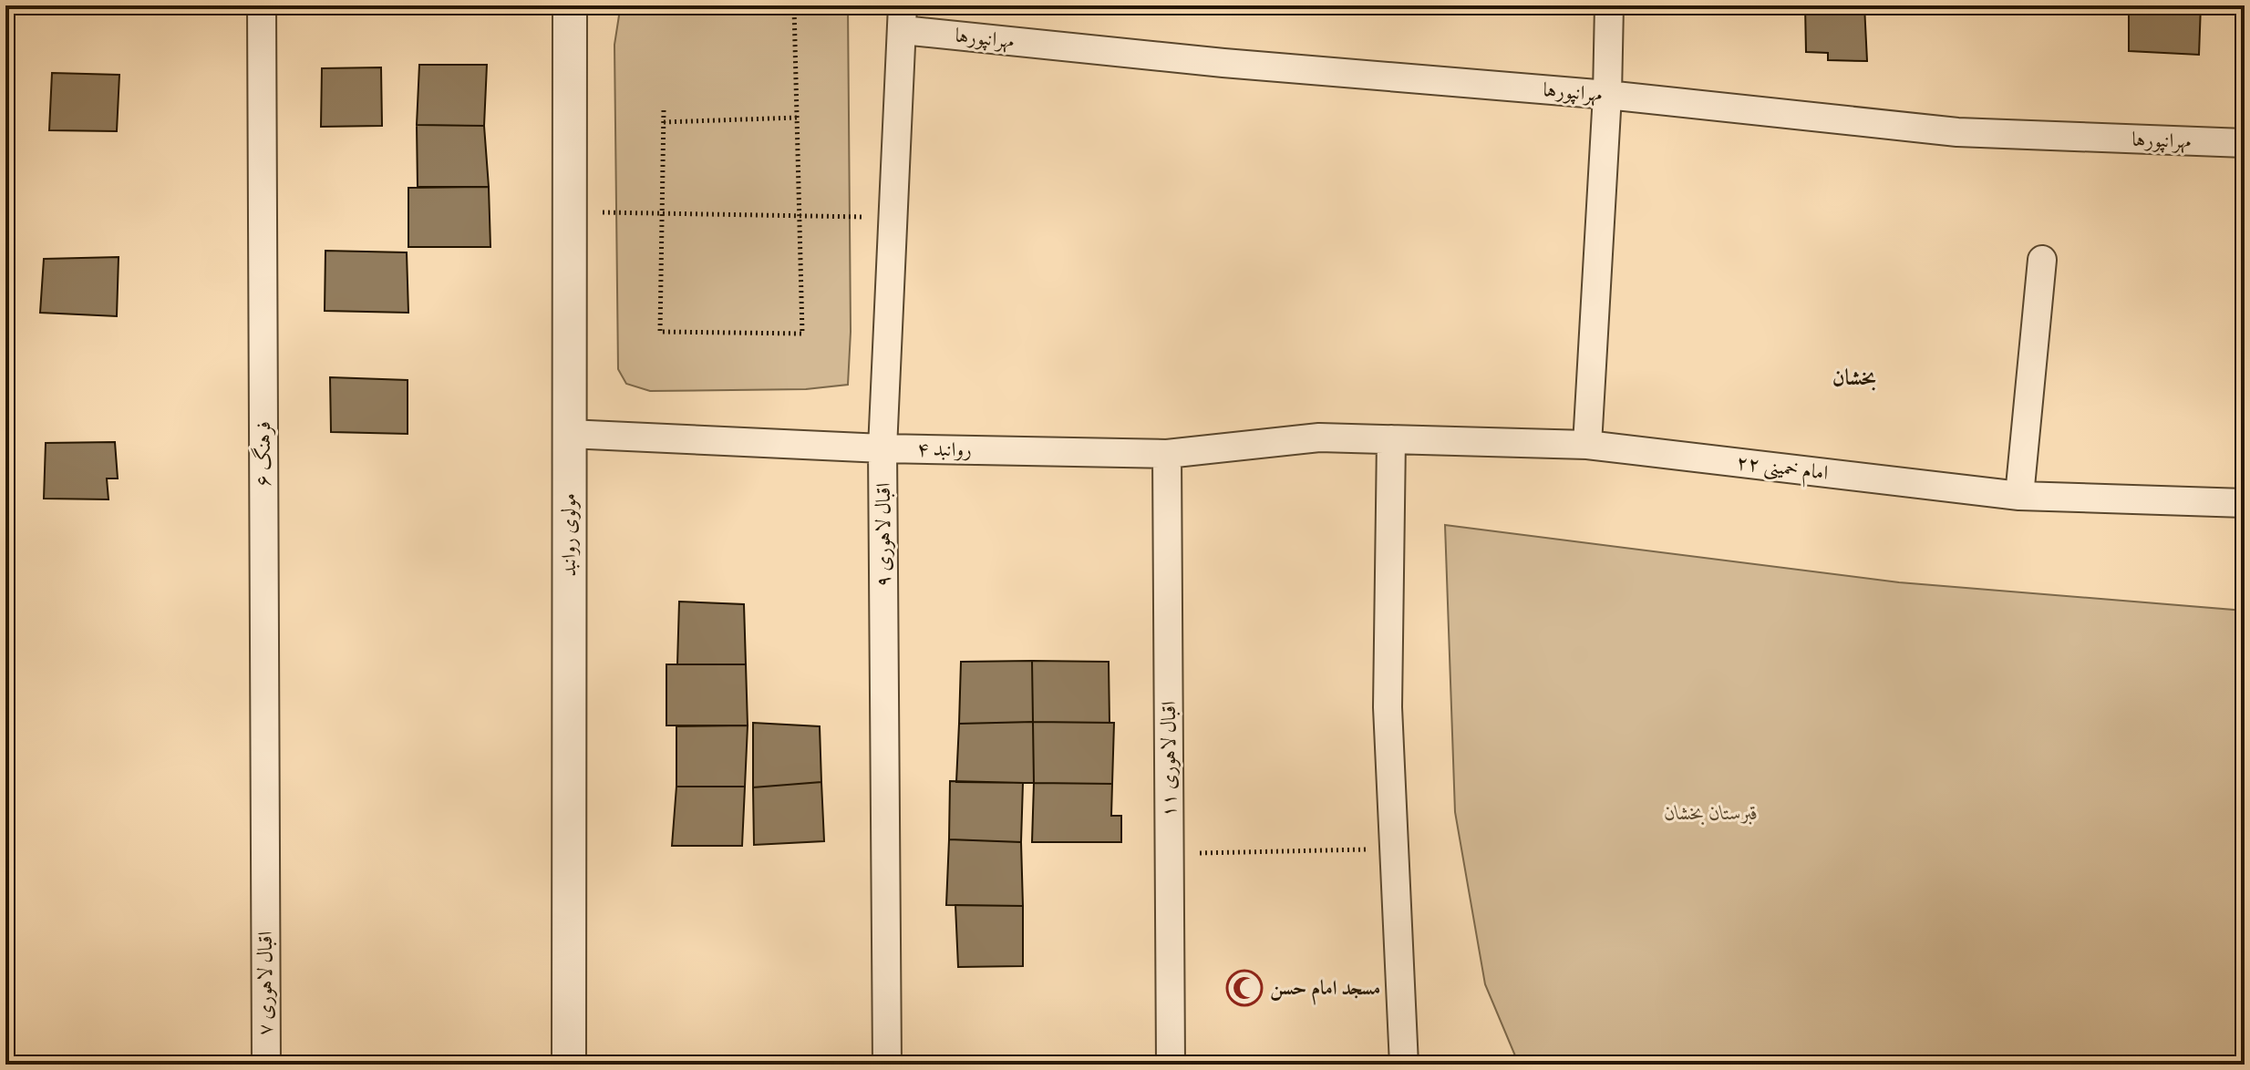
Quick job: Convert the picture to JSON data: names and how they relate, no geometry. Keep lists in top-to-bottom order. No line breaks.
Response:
{"streets":{"street":["مهرانپورها","روانبد ۴","فرهنگ ۶","امام خمینی ۲۲","مولوی روانبد","اقبال لاهوری ۹","اقبال لاهوری ۱۱","اقبال لاهوری ۷"]},"crossings":[["مهرانپورها","اقبال لاهوری ۹"],["روانبد ۴","امام خمینی ۲۲"],["روانبد ۴","مولوی روانبد"],["روانبد ۴","اقبال لاهوری ۹"],["روانبد ۴","اقبال لاهوری ۱۱"],["فرهنگ ۶","اقبال لاهوری ۷"]],"districts":["بخشان"],"parks":["قبرستان بخشان"],"places":{"mosque":["مسجد امام حسن"]}}
